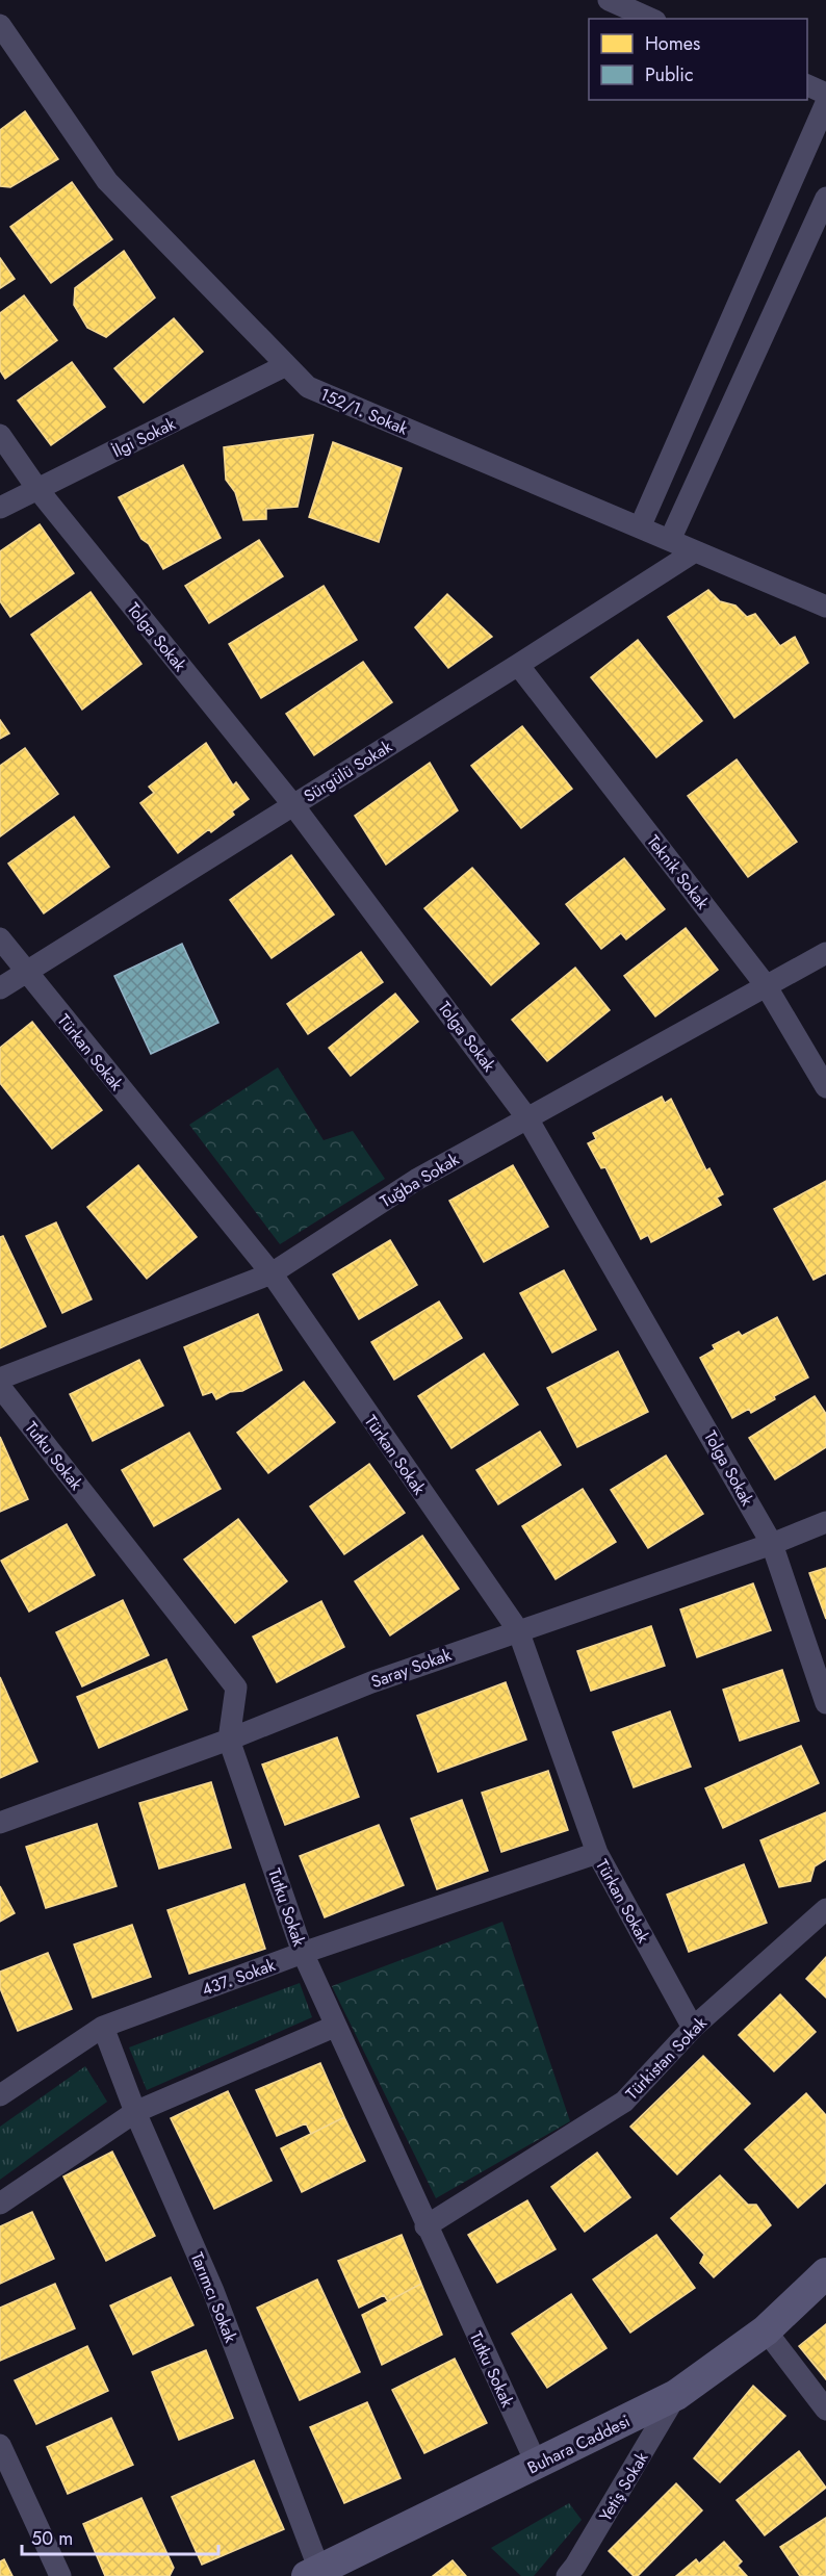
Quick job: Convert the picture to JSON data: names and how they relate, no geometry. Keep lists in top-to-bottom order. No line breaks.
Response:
{"streets":{"main road":["Buhara Caddesi"],"street":["152/1. Sokak","İlgi Sokak","Tolga Sokak","Sürgülü Sokak","Teknik Sokak","Türkan Sokak","Tuğba Sokak","Tutku Sokak","Saray Sokak","437. Sokak","Türkistan Sokak","Tarımcı Sokak","Yetiş Sokak"]},"crossings":[["152/1. Sokak","İlgi Sokak"],["152/1. Sokak","Sürgülü Sokak"],["İlgi Sokak","Tolga Sokak"],["Tolga Sokak","Sürgülü Sokak"],["Tolga Sokak","Tuğba Sokak"],["Tolga Sokak","Saray Sokak"],["Sürgülü Sokak","Teknik Sokak"],["Sürgülü Sokak","Türkan Sokak"],["Teknik Sokak","Tuğba Sokak"],["Türkan Sokak","Tuğba Sokak"],["Türkan Sokak","Saray Sokak"],["Türkan Sokak","437. Sokak"],["Türkan Sokak","Türkistan Sokak"],["Tutku Sokak","Saray Sokak"],["Tutku Sokak","437. Sokak"],["Tutku Sokak","Türkistan Sokak"],["Tutku Sokak","Buhara Caddesi"],["437. Sokak","Tarımcı Sokak"],["Tarımcı Sokak","Buhara Caddesi"],["Buhara Caddesi","Yetiş Sokak"]],"legend":["Homes","Public"],"scale_bar":"50 m"}
